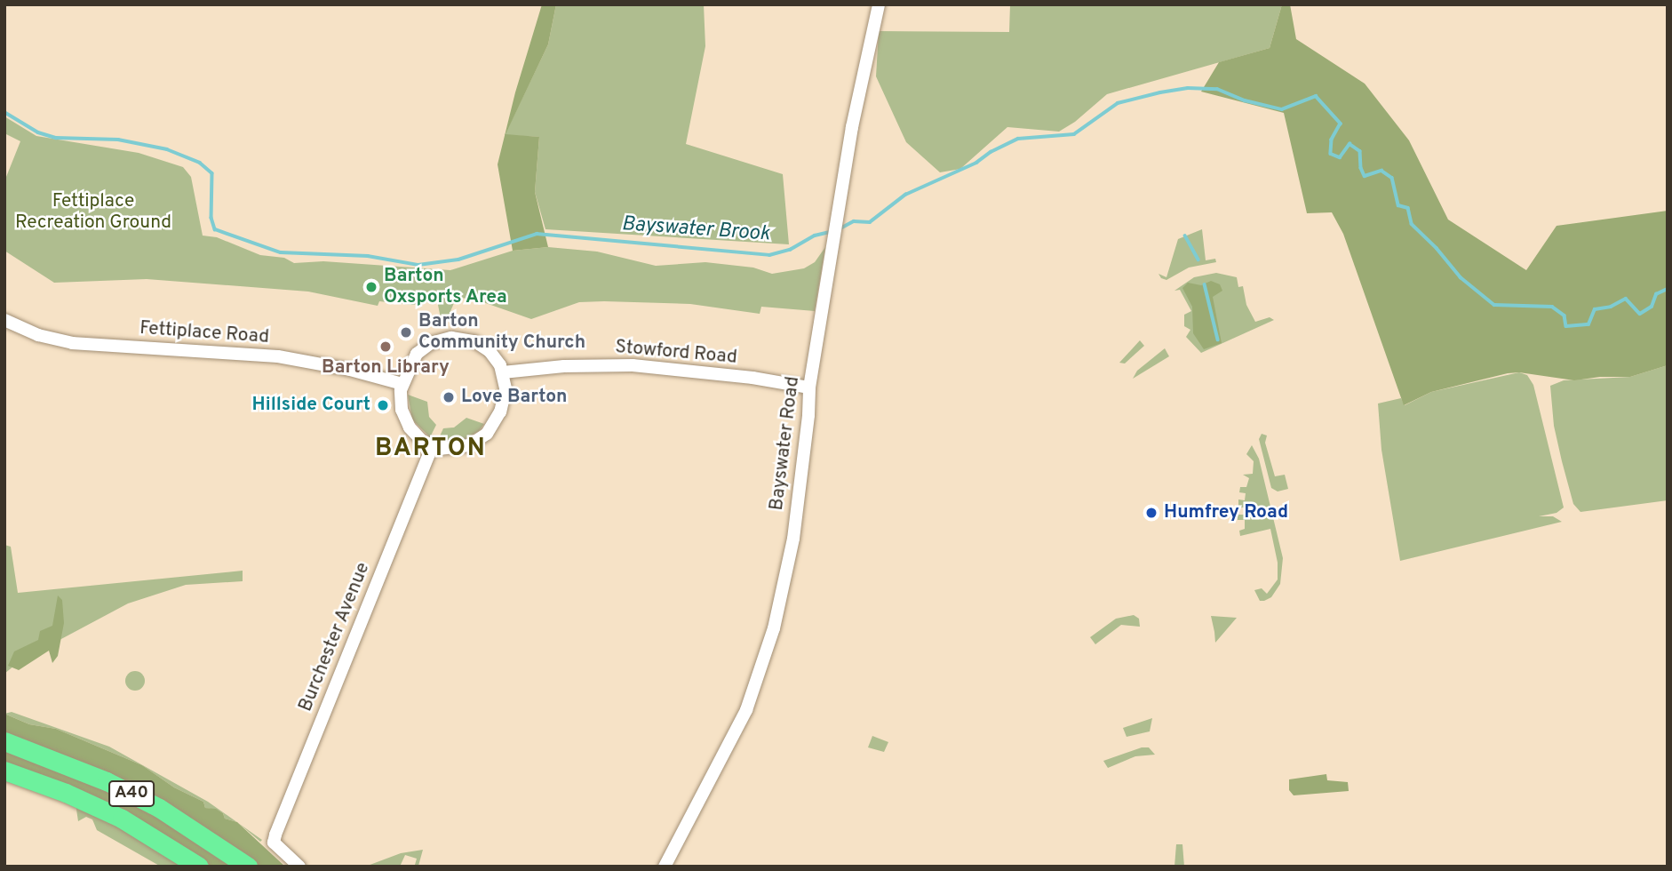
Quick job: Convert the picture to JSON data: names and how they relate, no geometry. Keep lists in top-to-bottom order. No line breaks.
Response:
{"streets":{"highway":["A40"],"street":["Fettiplace Road","Stowford Road","Bayswater Road","Burchester Avenue"]},"crossings":[["Fettiplace Road","Stowford Road"],["Fettiplace Road","Burchester Avenue"],["Stowford Road","Bayswater Road"],["Stowford Road","Burchester Avenue"]],"districts":["BARTON"],"water":["Bayswater Brook"],"parks":["Fettiplace Recreation Ground"],"places":["Barton Oxsports Area","Barton Community Church","Barton Library","Love Barton","Hillside Court","Humfrey Road"]}
